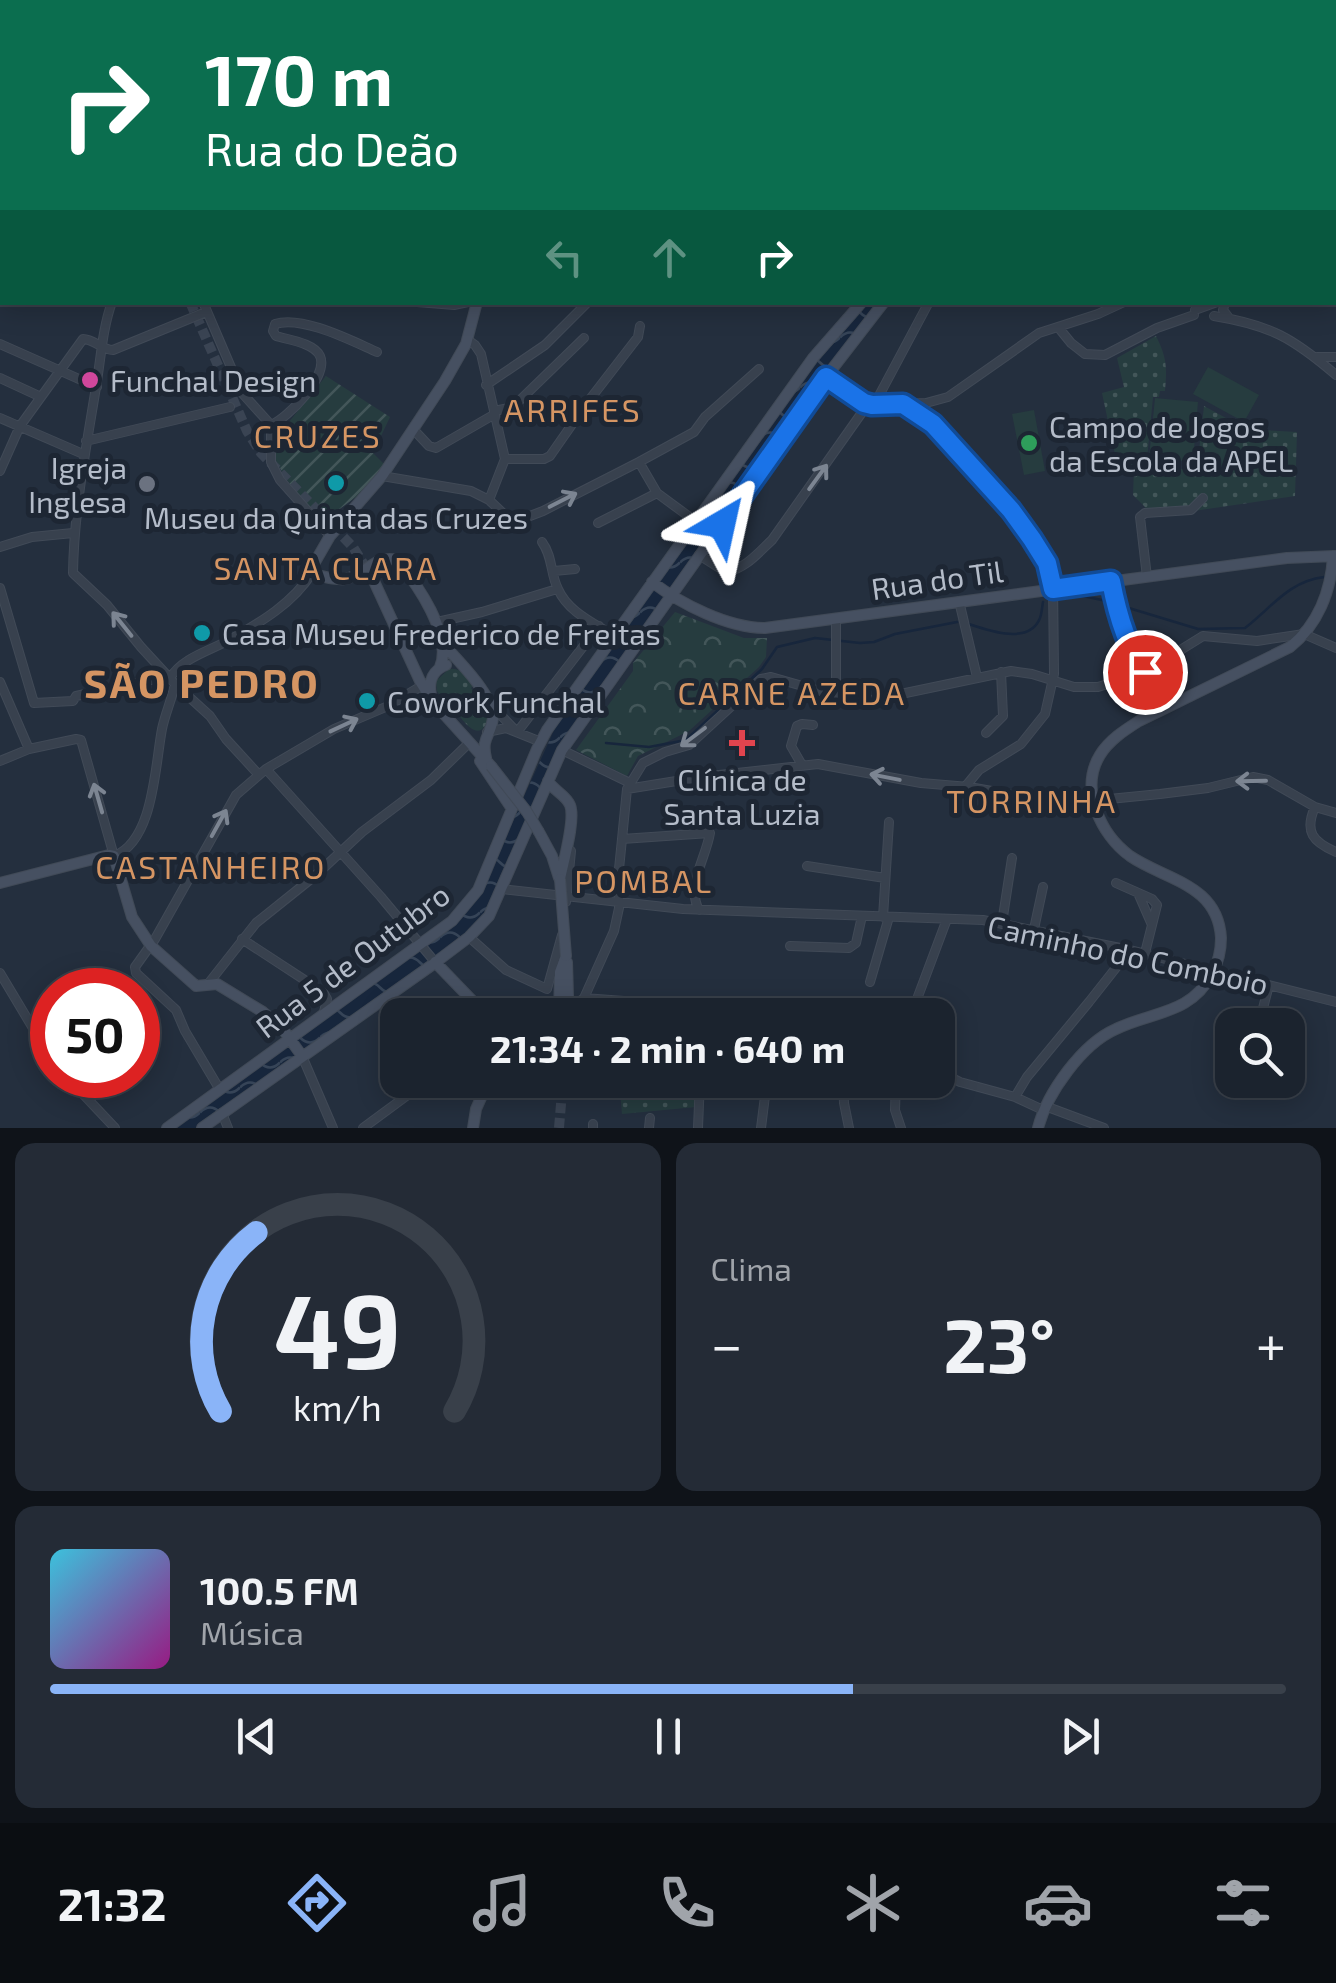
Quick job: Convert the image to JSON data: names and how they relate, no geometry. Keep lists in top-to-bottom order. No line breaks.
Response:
{"streets":{"main road":["Rua do Til","Rua 5 de Outubro"],"street":["Caminho do Comboio"]},"crossings":[["Rua do Til","Rua 5 de Outubro"]],"districts":["ARRIFES","CRUZES","SANTA CLARA","SÃO PEDRO","CARNE AZEDA","TORRINHA","CASTANHEIRO","POMBAL"],"places":{"other":["Funchal Design","Campo de Jogos da Escola da APEL","Museu da Quinta das Cruzes","Igreja Inglesa","Casa Museu Frederico de Freitas","Cowork Funchal"],"health":["Clínica de Santa Luzia"]},"page":{"turn":["170 m","Rua do Deão"],"limit":"50","trip":"21:34 · 2 min · 640 m","tile":"Clima","heat":["−","23°","+"],"song":["100.5 FM","Música"],"tabs":"21:32","gauge":["49","km/h"]}}
